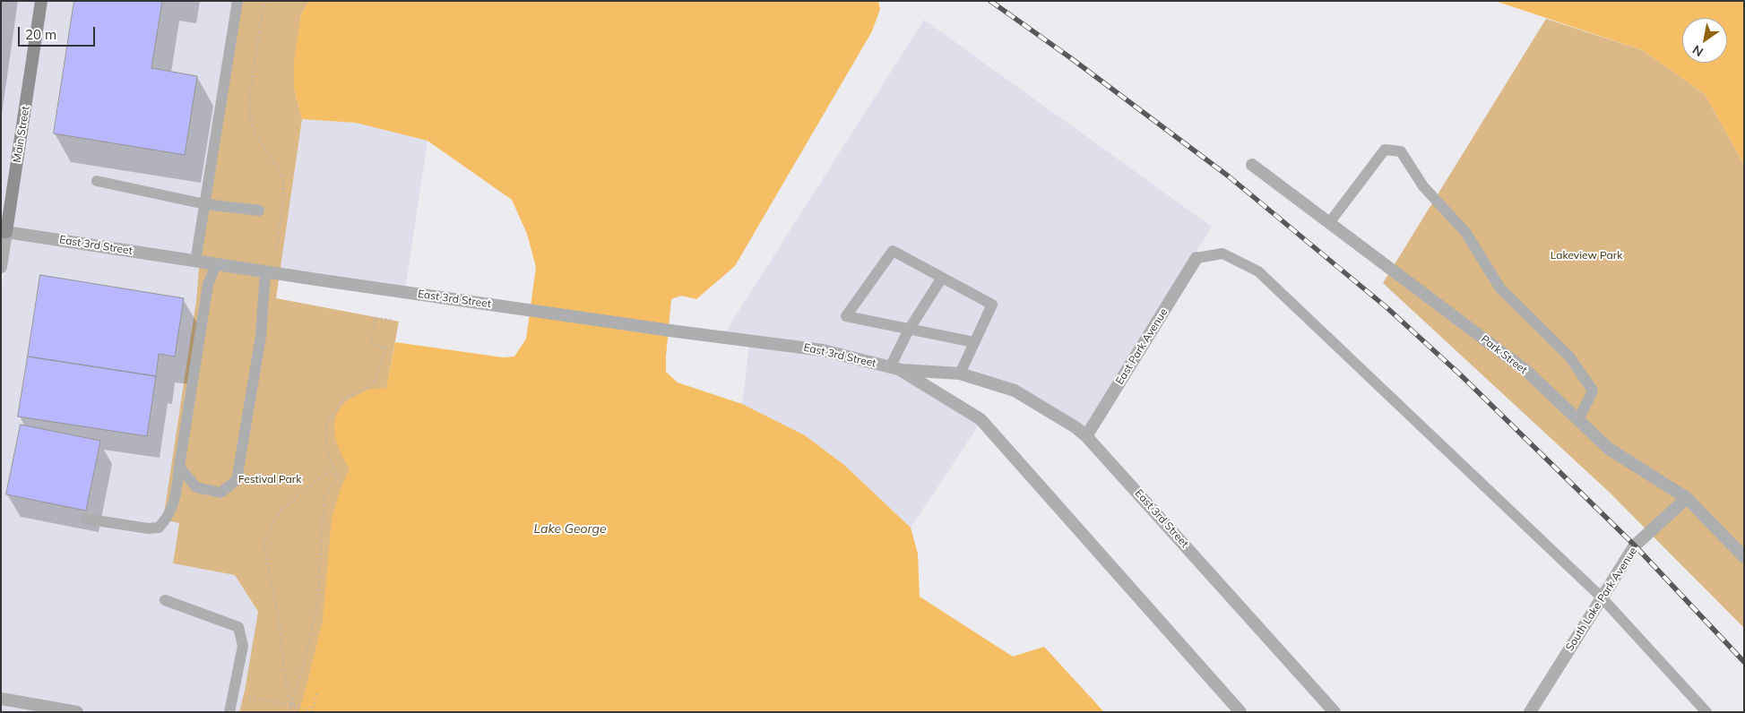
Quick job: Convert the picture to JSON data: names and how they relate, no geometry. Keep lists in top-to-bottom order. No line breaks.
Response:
{"streets":{"main road":["Main Street"],"street":["East 3rd Street","East Park Avenue","Park Street","South Lake Park Avenue"]},"crossings":[["Main Street","East 3rd Street"],["East 3rd Street","East Park Avenue"],["Park Street","South Lake Park Avenue"]],"water":["Lake George"],"parks":["Lakeview Park","Festival Park"],"scale_bar":"20 m","north":"bottom left"}
